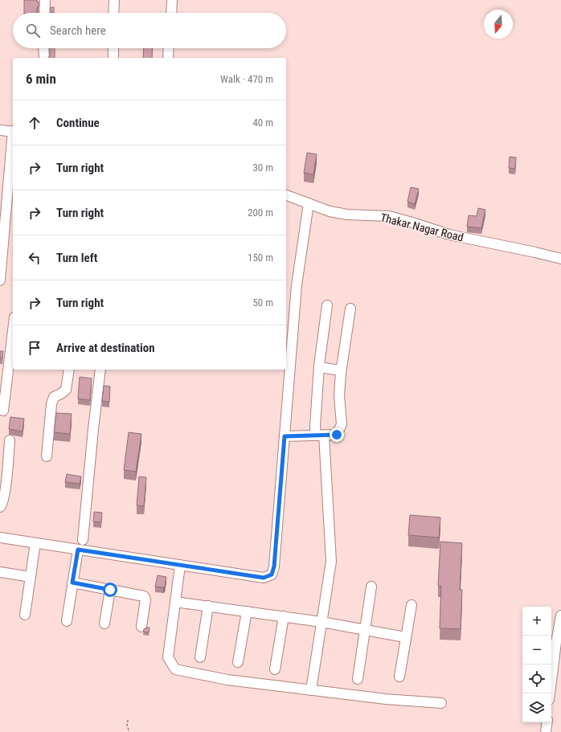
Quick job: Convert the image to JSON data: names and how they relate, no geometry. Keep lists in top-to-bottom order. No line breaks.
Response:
{"streets":{"street":["Thakar Nagar Road"]},"north":"bottom","page":{"search":"Search here","heading":["6 min","Walk · 470 m"],"list":[["Continue","40 m"],["Turn right","30 m"],["Turn right","200 m"],["Turn left","150 m"],["Turn right","50 m"],"Arrive at destination"],"map_buttons":["+","−"]}}
